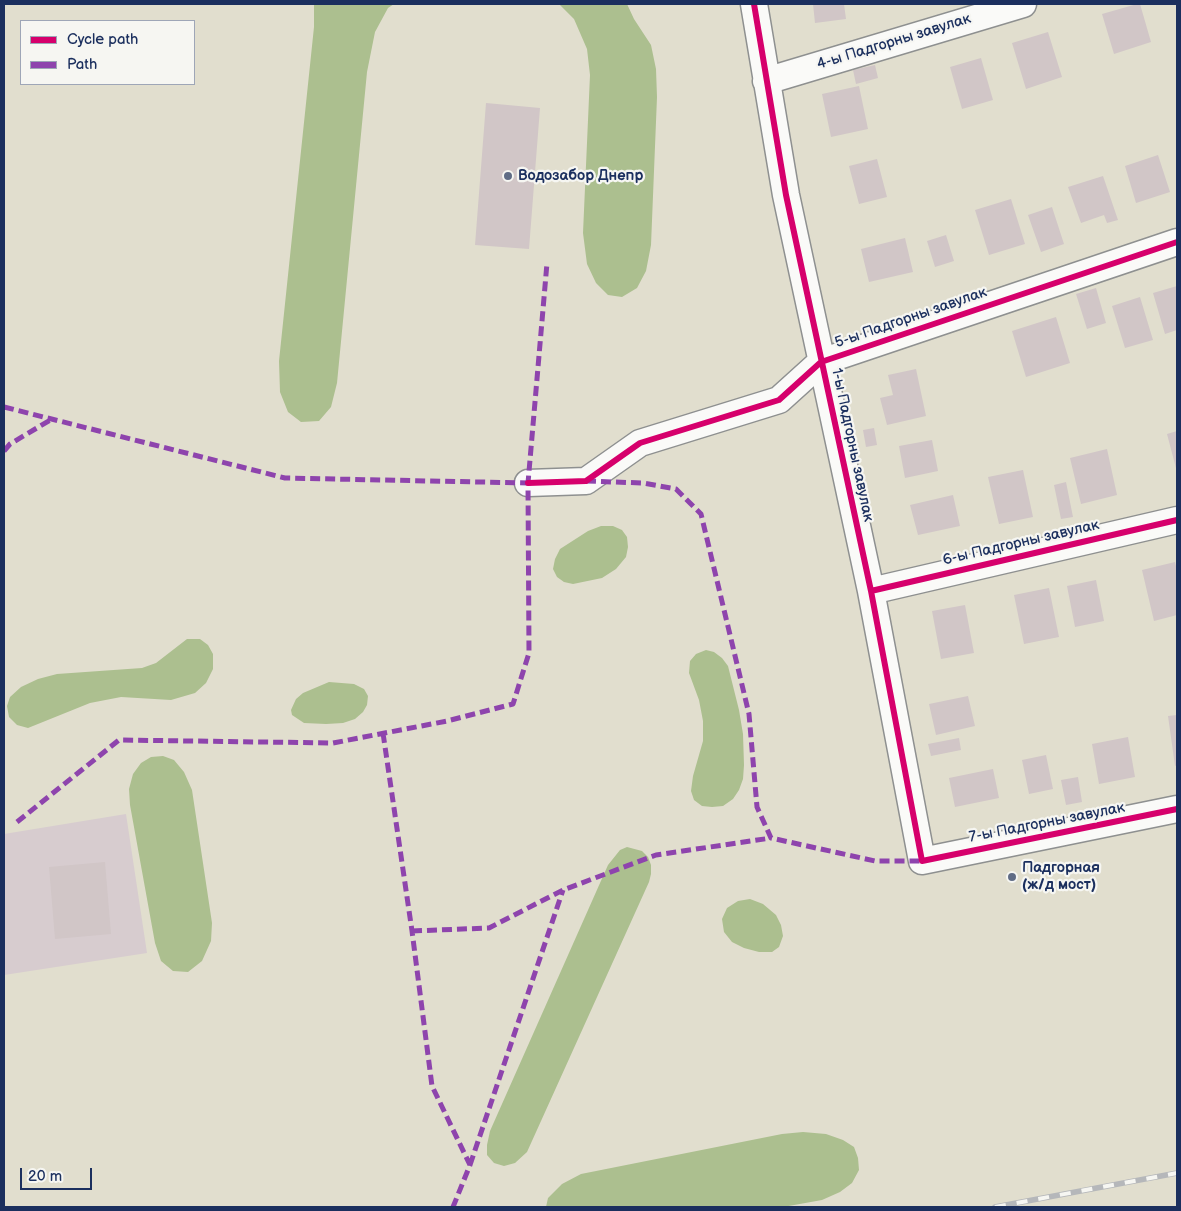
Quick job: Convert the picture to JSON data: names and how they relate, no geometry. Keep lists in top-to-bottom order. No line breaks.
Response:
{"streets":{"street":["4-ы Падгорны завулак","5-ы Падгорны завулак","1-ы Падгорны завулак","6-ы Падгорны завулак","7-ы Падгорны завулак"]},"crossings":[["4-ы Падгорны завулак","1-ы Падгорны завулак"],["5-ы Падгорны завулак","1-ы Падгорны завулак"],["1-ы Падгорны завулак","6-ы Падгорны завулак"],["1-ы Падгорны завулак","7-ы Падгорны завулак"]],"places":["Водозабор Днепр","Падгорная (ж/д мост)"],"legend":["Cycle path","Path"],"scale_bar":"20 m"}
